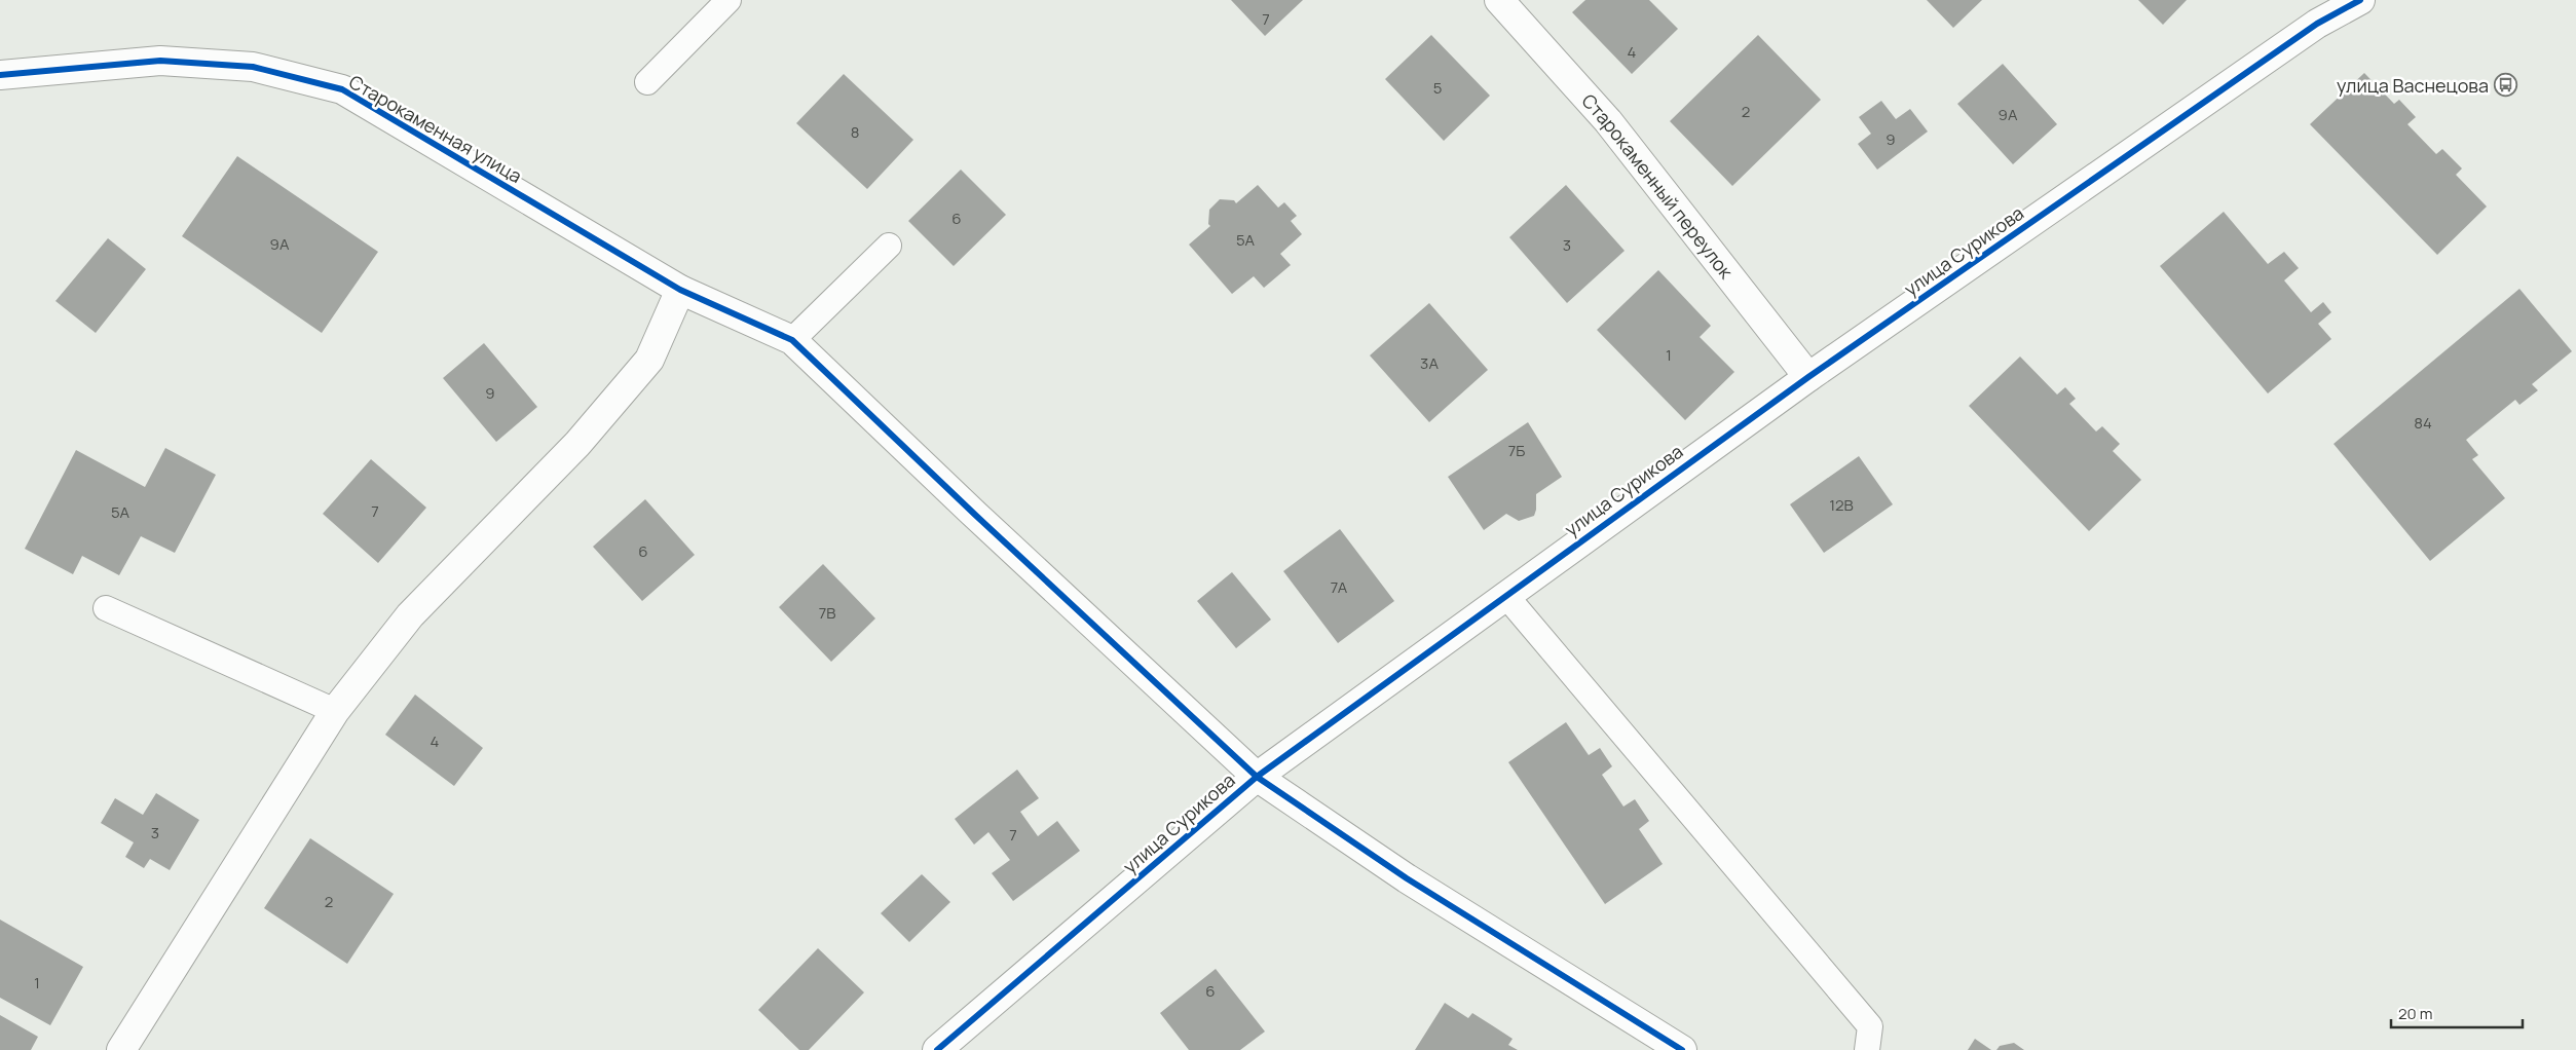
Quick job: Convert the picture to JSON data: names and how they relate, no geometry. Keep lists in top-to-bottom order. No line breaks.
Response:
{"streets":{"street":["Старокаменная улица","Старокаменный переулок","улица Сурикова"]},"crossings":[["Старокаменная улица","улица Сурикова"],["Старокаменный переулок","улица Сурикова"]],"places":{"bus stop":["улица Васнецова"]},"house_numbers":["7","4","5","2","9А","8","9","6","5А","9А","3","1","3А","9","84","7Б","12В","7","5А","6","7А","7В","4","3","7","2","1","6"],"scale_bar":"20 m"}
